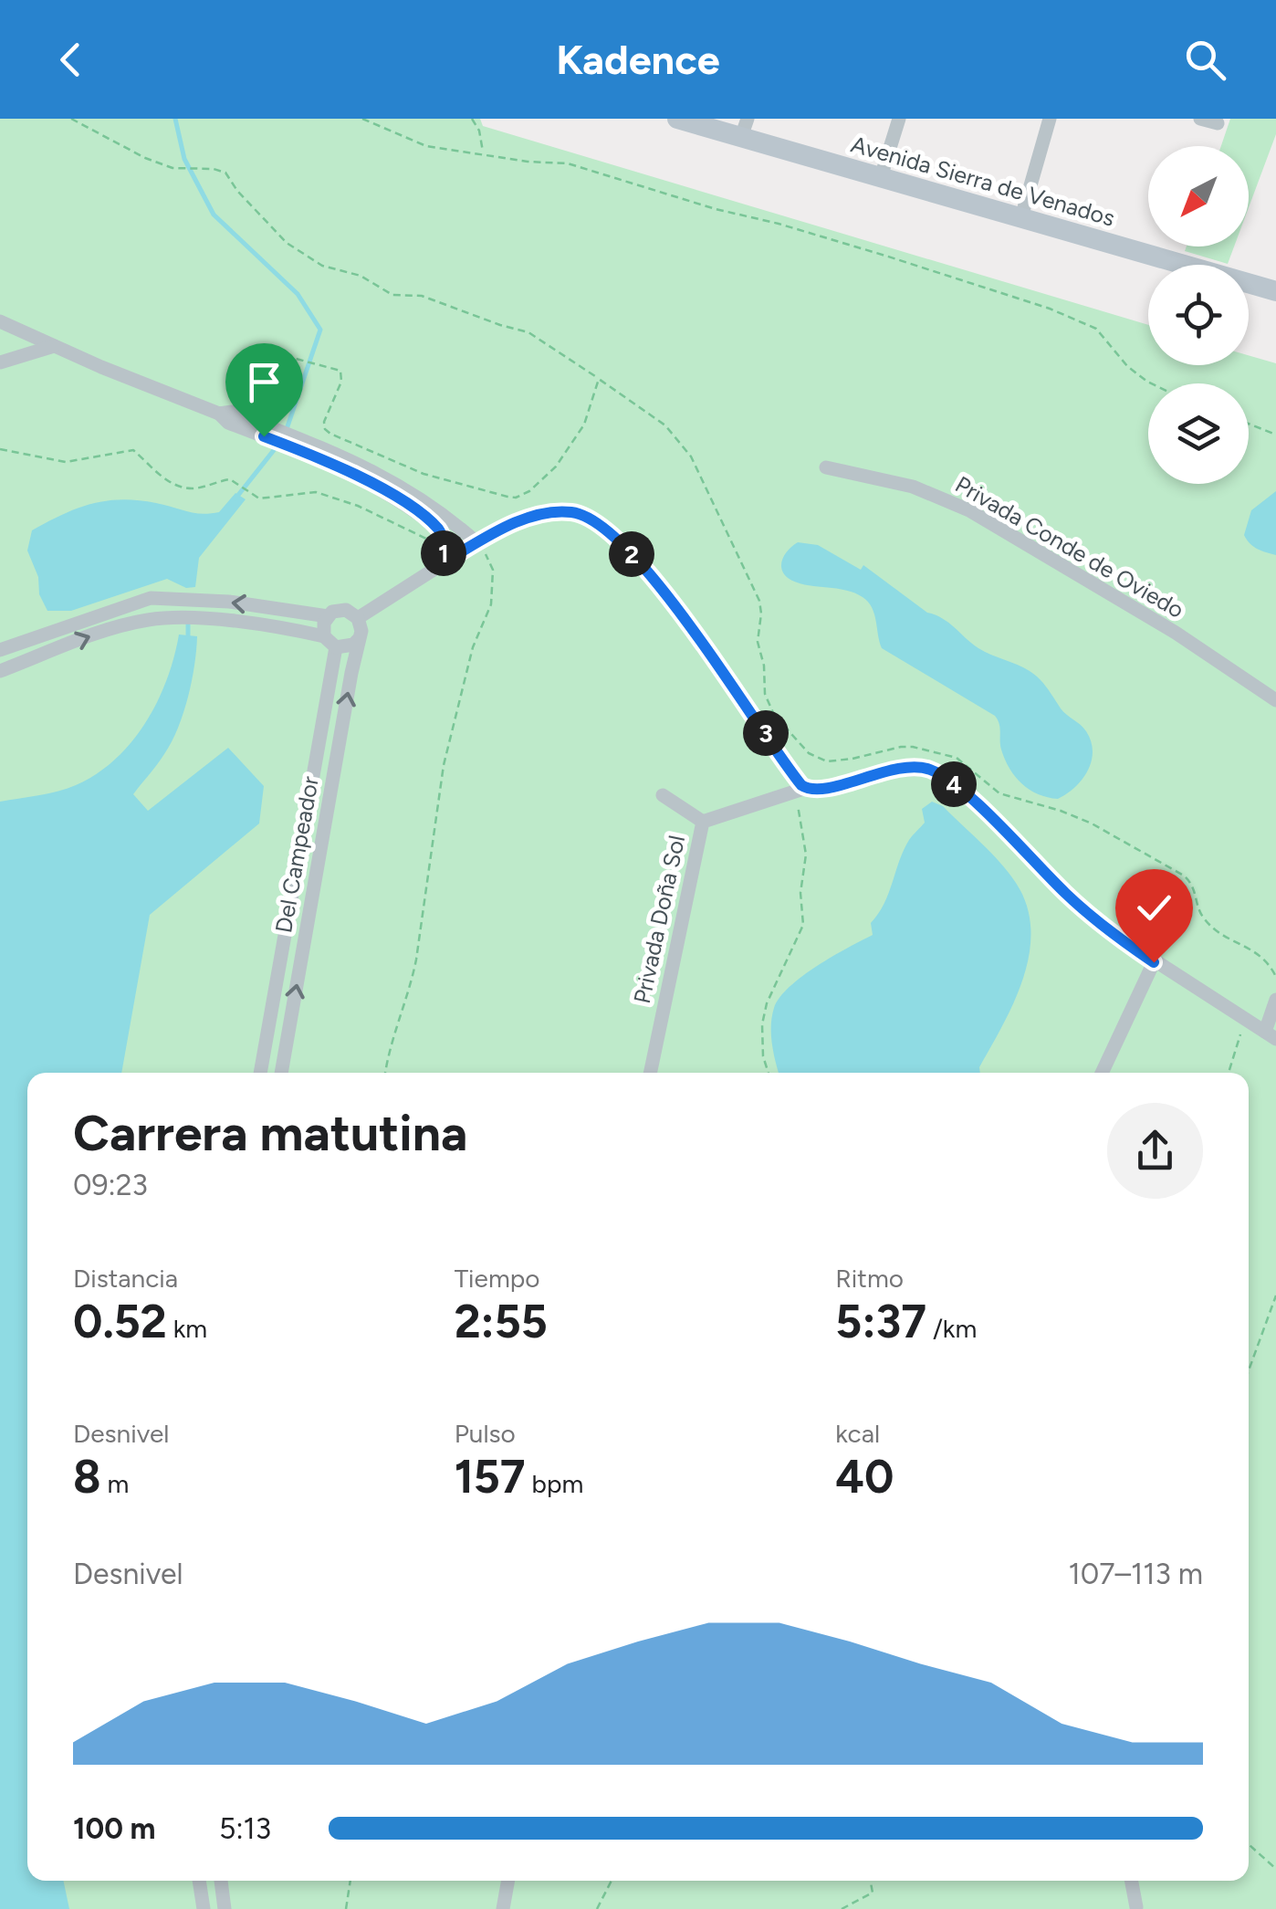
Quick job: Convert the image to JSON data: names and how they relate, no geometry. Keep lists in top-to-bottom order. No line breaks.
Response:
{"streets":{"street":["Avenida Sierra de Venados","Privada Conde de Oviedo","Del Campeador","Privada Doña Sol"]},"north":"bottom left","page":{"header":"Kadence","pins":["1","2","3","4"],"heading":["Carrera matutina","09:23"],"stats":[["Distancia","0.52 km"],["Tiempo","2:55"],["Ritmo","5:37 /km"],["Desnivel","8 m"],["Pulso","157 bpm"],["kcal","40"]],"chart":["Desnivel","107–113 m"],"list":[{"name":"100 m","note":"5:13"}]}}
